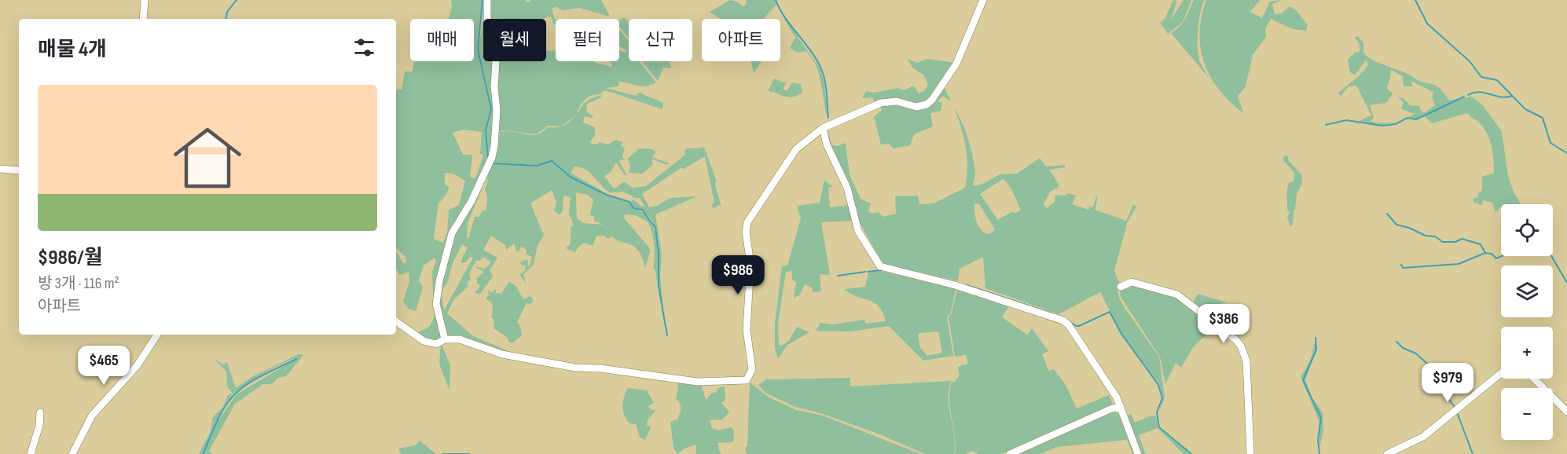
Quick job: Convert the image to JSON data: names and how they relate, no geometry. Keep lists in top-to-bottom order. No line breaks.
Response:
{"page":{"chip":["매매","월세","필터","신규","아파트"],"heading":"매물 4개","list":[{"name":"$986/월","note":"방 3개 · 116 m² · 아파트"}],"map_buttons":["+","−"],"price":["$986","$386","$465","$979"]}}
